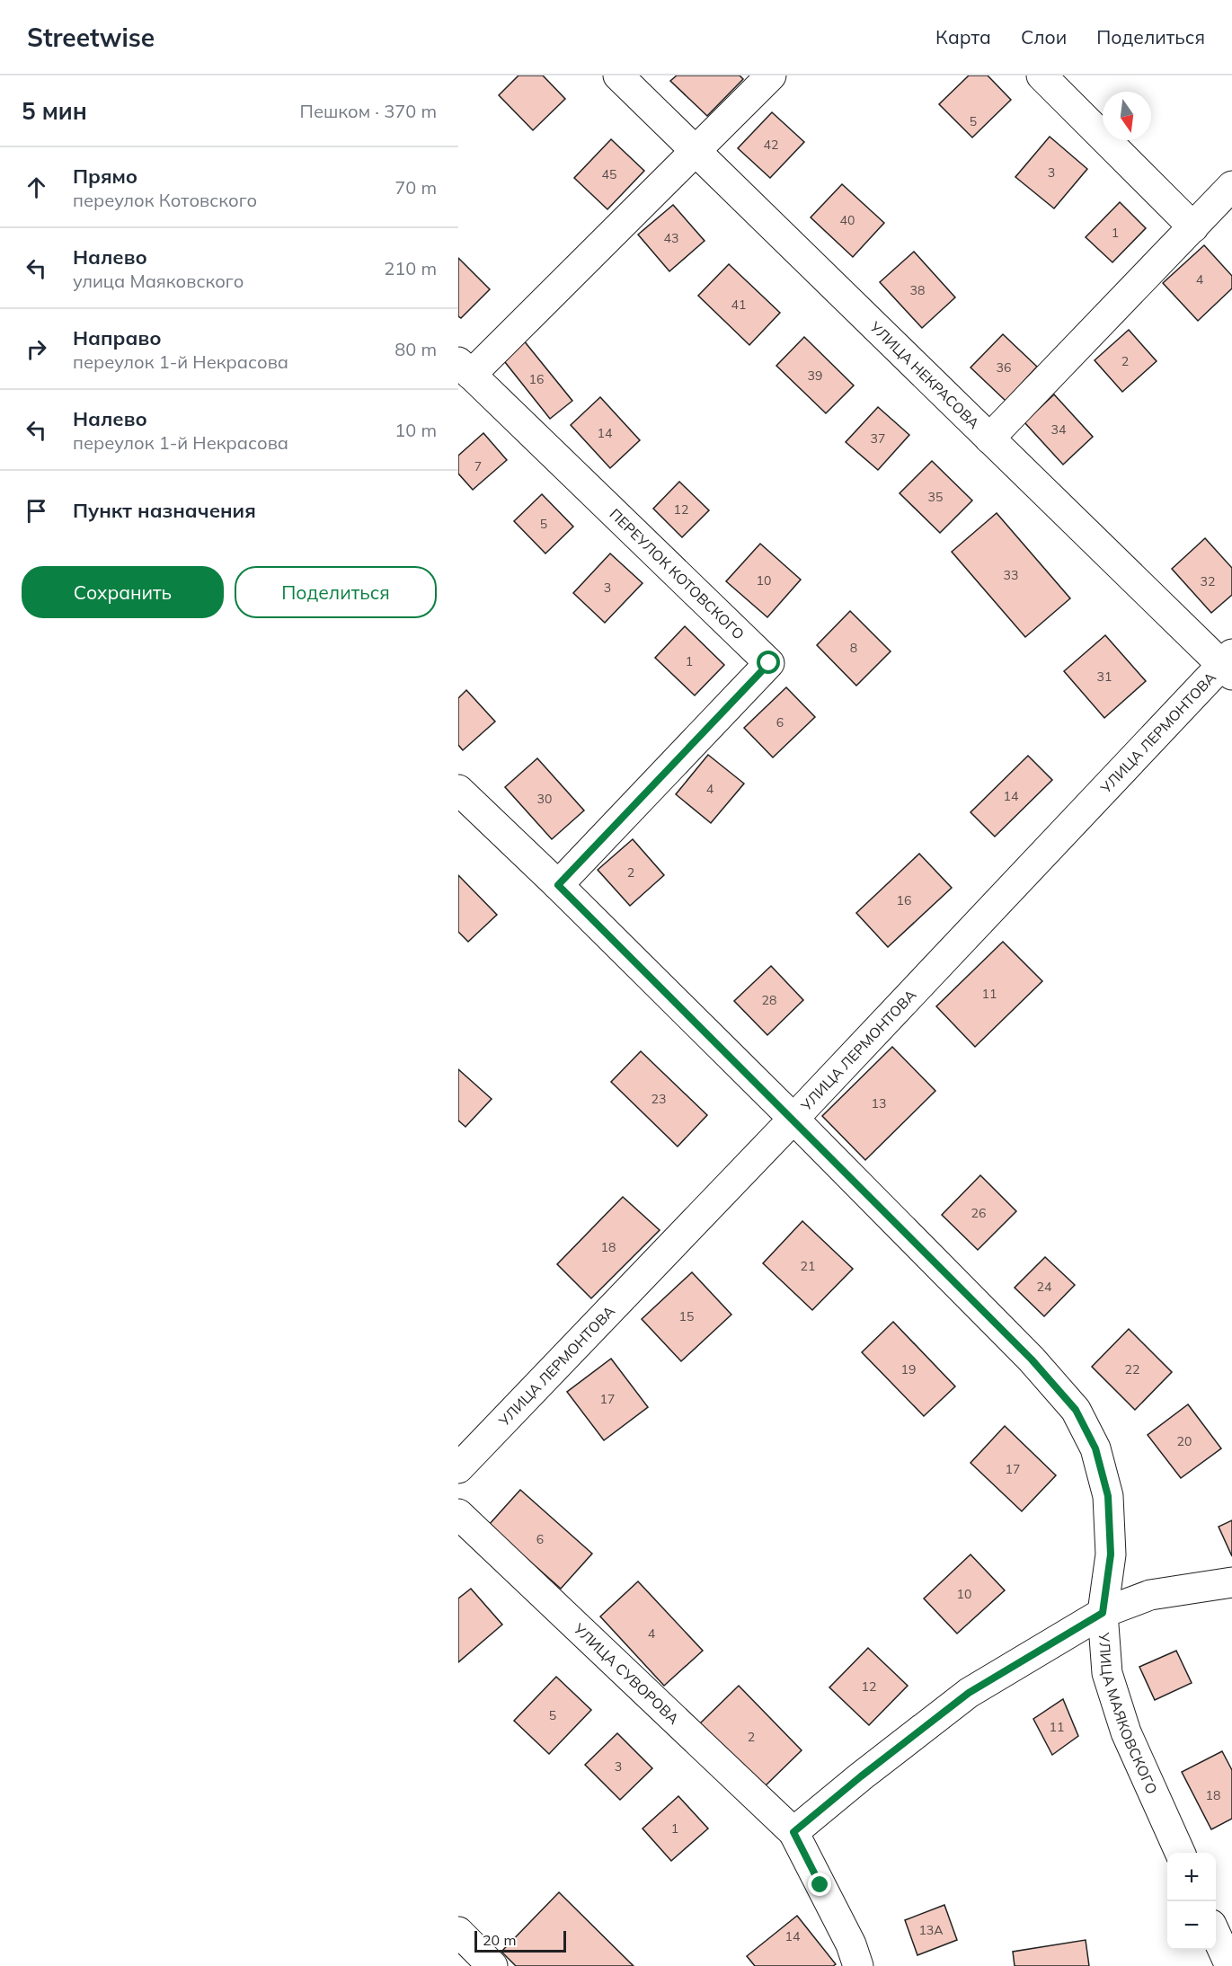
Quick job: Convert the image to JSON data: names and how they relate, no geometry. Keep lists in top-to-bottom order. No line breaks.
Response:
{"streets":{"street":["УЛИЦА НЕКРАСОВА","ПЕРЕУЛОК КОТОВСКОГО","УЛИЦА ЛЕРМОНТОВА","УЛИЦА СУВОРОВА","УЛИЦА МАЯКОВСКОГО"]},"crossings":[["УЛИЦА НЕКРАСОВА","УЛИЦА ЛЕРМОНТОВА"],["ПЕРЕУЛОК КОТОВСКОГО","УЛИЦА МАЯКОВСКОГО"],["УЛИЦА ЛЕРМОНТОВА","УЛИЦА МАЯКОВСКОГО"]],"house_numbers":["5","42","3","45","40","1","43","4","38","41","2","36","39","16","34","14","37","7","35","12","5","33","10","32","3","8","1","31","6","4","14","30","2","16","11","28","23","13","26","18","21","24","15","19","22","17","20","17","6","10","4","12","5","11","2","3","18","1","13А","14"],"scale_bar":"20 m","north":"bottom","page":{"header":"Streetwise","nav":["Карта","Слои","Поделиться"],"heading":["5 мин","Пешком · 370 m"],"list":[["Прямо","переулок Котовского","70 m"],["Налево","улица Маяковского","210 m"],["Направо","переулок 1-й Некрасова","80 m"],["Налево","переулок 1-й Некрасова","10 m"],"Пункт назначения"],"buttons":["Сохранить","Поделиться"],"map_buttons":["+","−"],"scale":"20 m"}}
